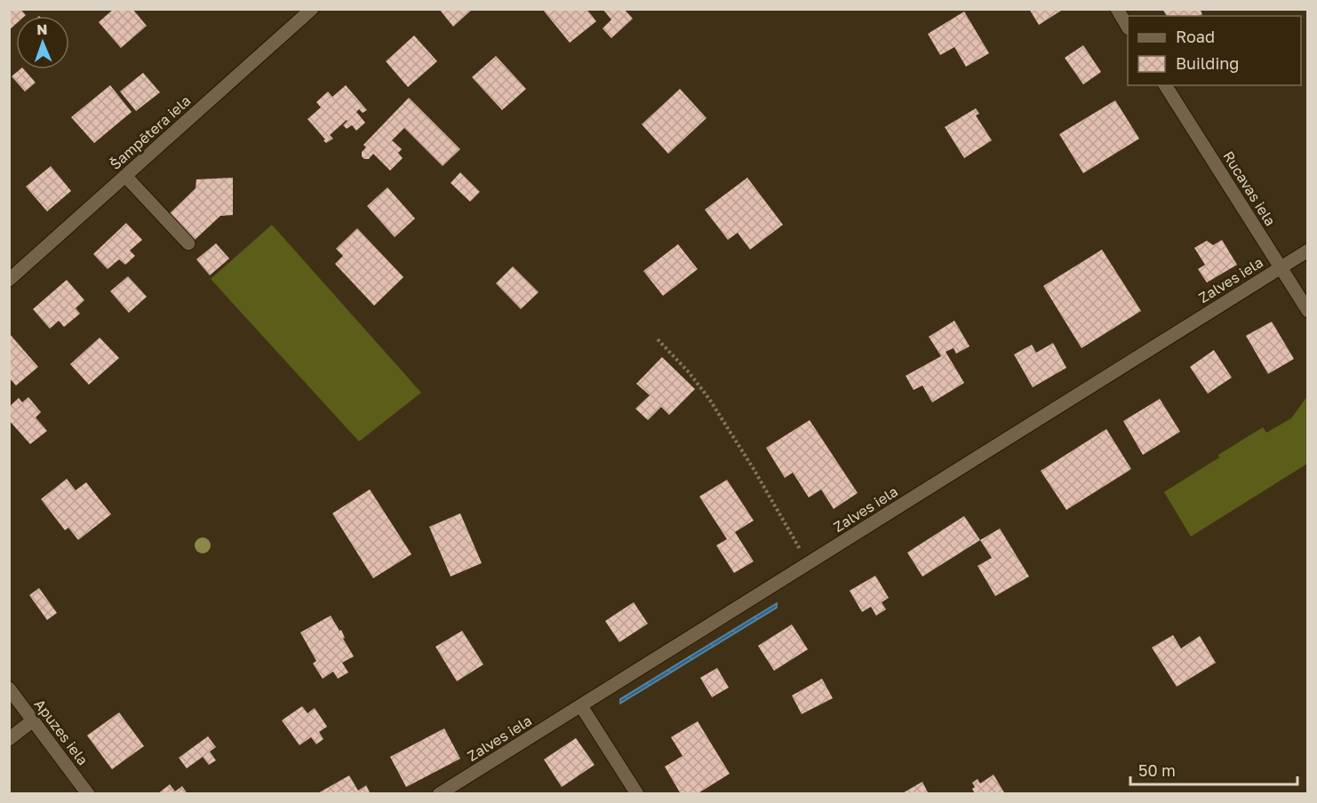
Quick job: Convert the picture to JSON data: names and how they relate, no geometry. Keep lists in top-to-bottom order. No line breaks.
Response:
{"streets":{"street":["Šampētera iela","Rucavas iela","Zalves iela","Apuzes iela"]},"crossings":[["Rucavas iela","Zalves iela"]],"legend":["Road","Building"],"scale_bar":"50 m","north":"top"}
